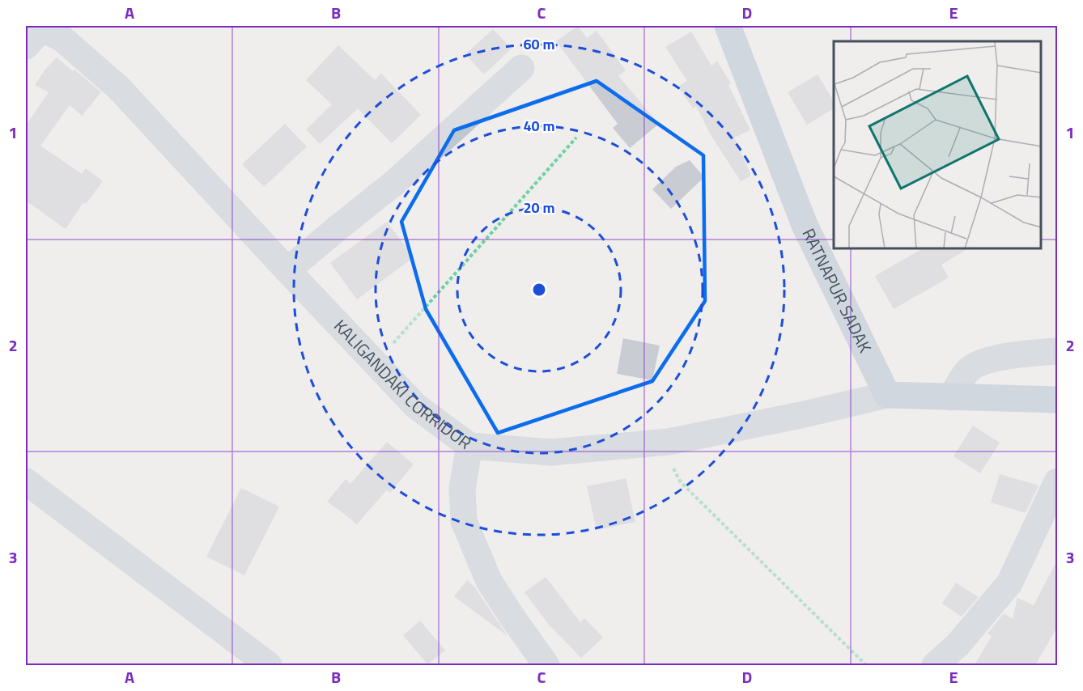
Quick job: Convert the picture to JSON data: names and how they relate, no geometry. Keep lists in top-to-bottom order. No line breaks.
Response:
{"streets":{"main road":["RATNAPUR SADAK"],"street":["KALIGANDAKI CORRIDOR"]},"crossings":[["RATNAPUR SADAK","KALIGANDAKI CORRIDOR"]],"grid":{"columns":["A","B","C","D","E"],"rows":["1","2","3"]},"rings":["60 m","40 m","20 m"]}
